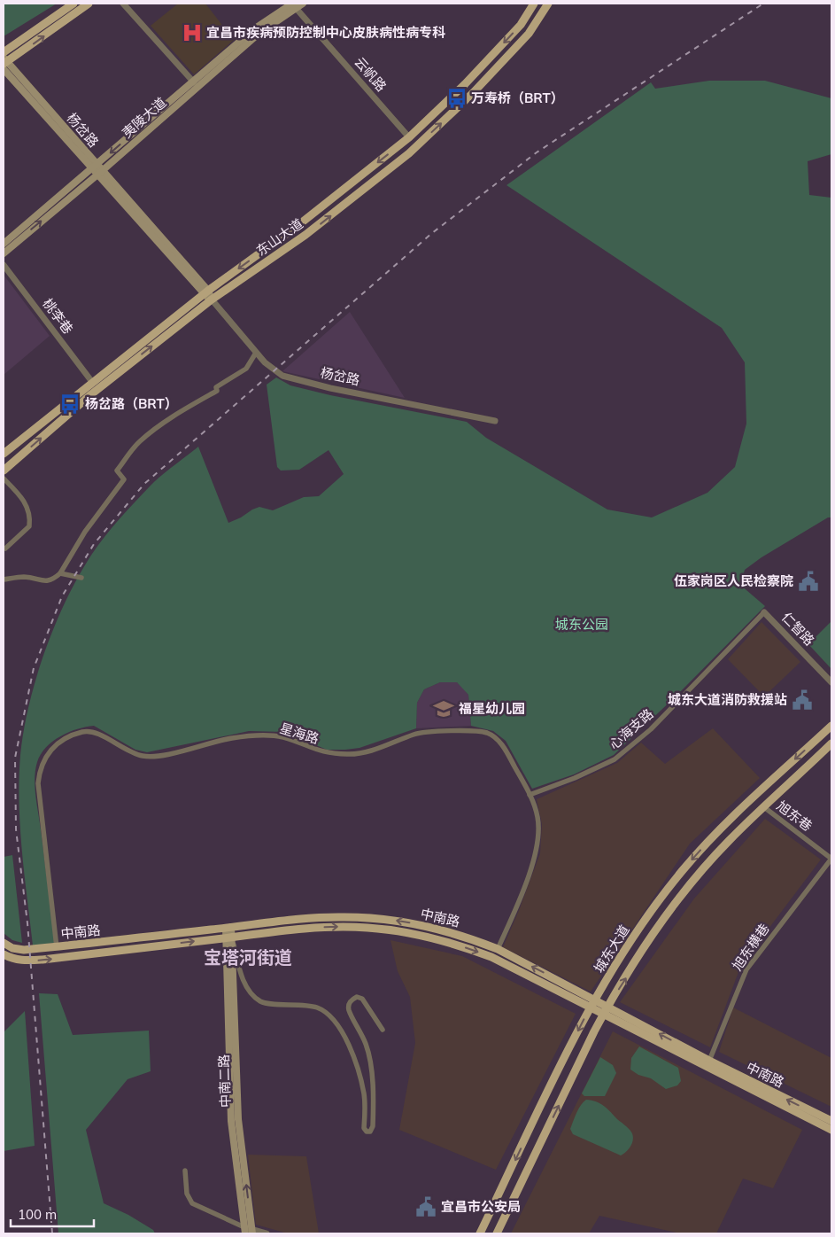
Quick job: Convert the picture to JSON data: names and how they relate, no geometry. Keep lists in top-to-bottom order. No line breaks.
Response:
{"streets":{"main road":["夷陵大道","杨岔路","东山大道","中南路","城东大道","中南二路"],"street":["云帆路","桃李巷","仁智路","心海支路","星海路","旭东巷","旭东横巷"]},"crossings":[["云帆路","夷陵大道"],["云帆路","东山大道"],["夷陵大道","杨岔路"],["杨岔路","东山大道"],["东山大道","桃李巷"],["仁智路","心海支路"],["心海支路","星海路"],["星海路","中南路"],["旭东巷","旭东横巷"],["旭东巷","城东大道"],["中南路","旭东横巷"],["中南路","城东大道"],["中南路","中南二路"]],"districts":["宝塔河街道"],"parks":["城东公园"],"places":{"hospital":["宜昌市疾病预防控制中心皮肤病性病专科"],"bus stop":["万寿桥（BRT）","杨岔路（BRT）"],"public building":["伍家岗区人民检察院","城东大道消防救援站","宜昌市公安局"],"school or university":["福星幼儿园"]},"scale_bar":"100 m"}
